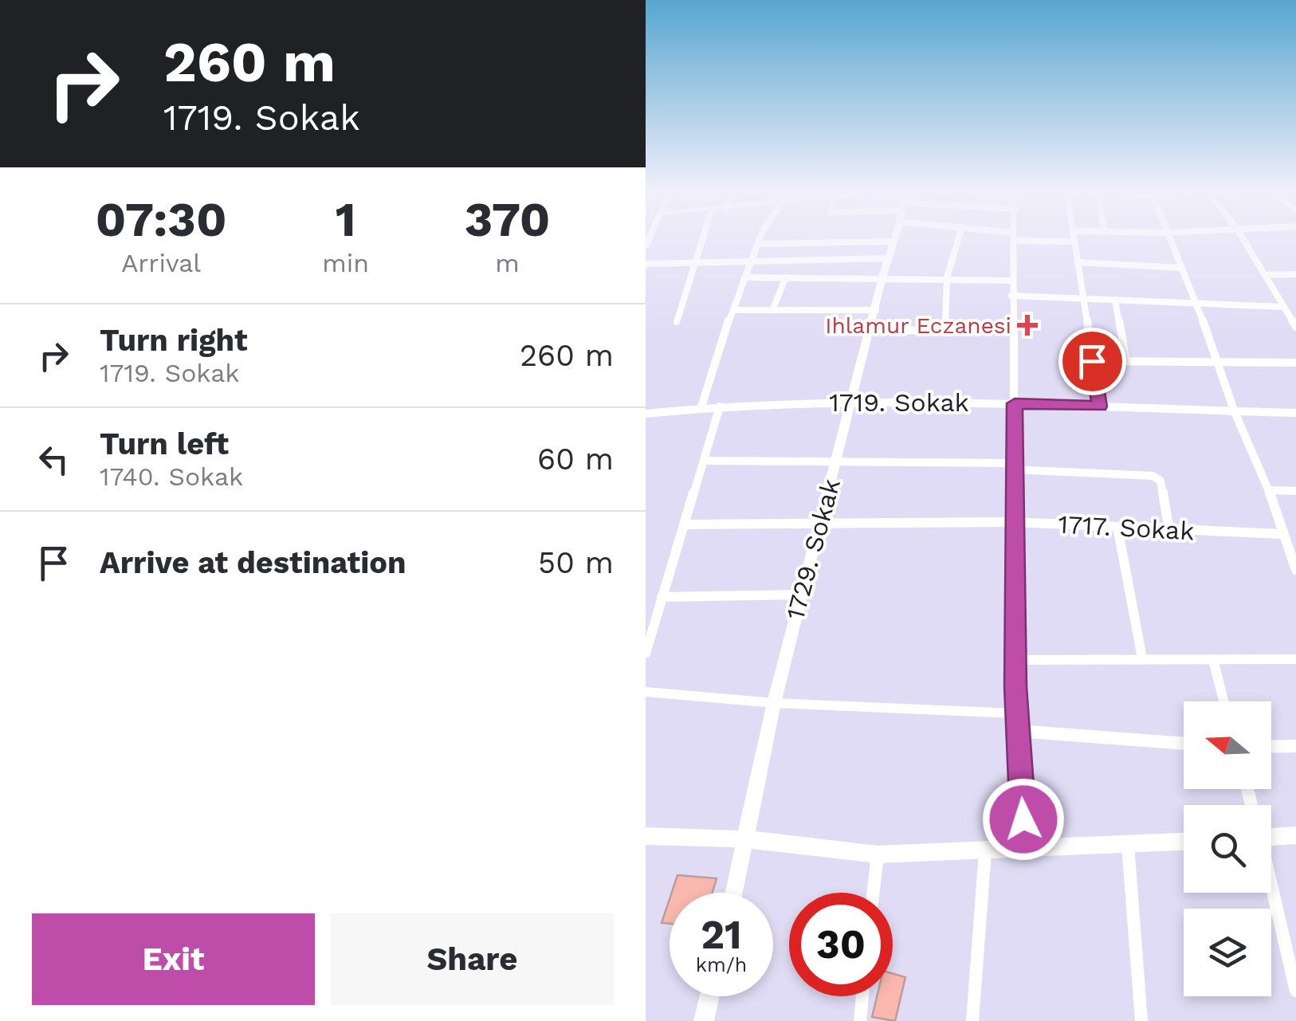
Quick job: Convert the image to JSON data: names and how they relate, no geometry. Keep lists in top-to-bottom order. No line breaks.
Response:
{"streets":{"street":["1719. Sokak","1717. Sokak","1729. Sokak"]},"crossings":[["1719. Sokak","1729. Sokak"],["1717. Sokak","1729. Sokak"]],"places":{"health":["Ihlamur Eczanesi"]},"north":"left","page":{"turn":["260 m","1719. Sokak"],"eta":["07:30","Arrival","1","min","370","m"],"list":[{"name":"Turn right","note":"1719. Sokak","value":"260 m"},{"name":"Turn left","note":"1740. Sokak","value":"60 m"},{"name":"Arrive at destination","value":"50 m"}],"speed":"21 km/h","limit":"30","buttons":["Exit","Share"]}}
